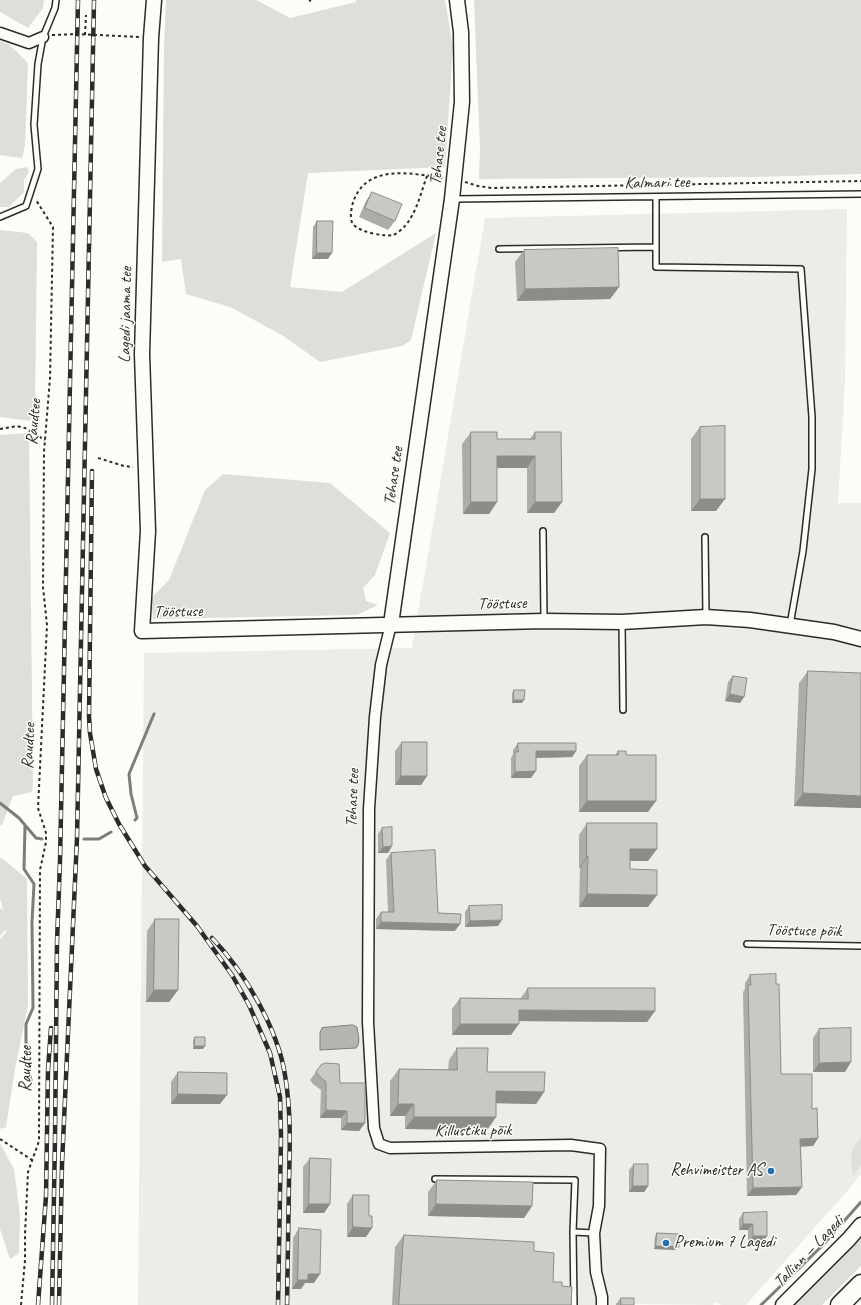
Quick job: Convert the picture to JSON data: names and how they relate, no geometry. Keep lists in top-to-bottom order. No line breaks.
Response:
{"streets":{"street":["Tehase tee","Lagedi jaama tee","Tööstuse","Killustiku põik","Tallinn — Lagedi"],"lane":["Kalmari tee","Tööstuse põik"],"path":["Raudtee"]},"crossings":[["Tehase tee","Kalmari tee"],["Tehase tee","Tööstuse"],["Tehase tee","Killustiku põik"],["Lagedi jaama tee","Tööstuse"]],"places":["Rehvimeister AS","Premium 7 Lagedi"]}
